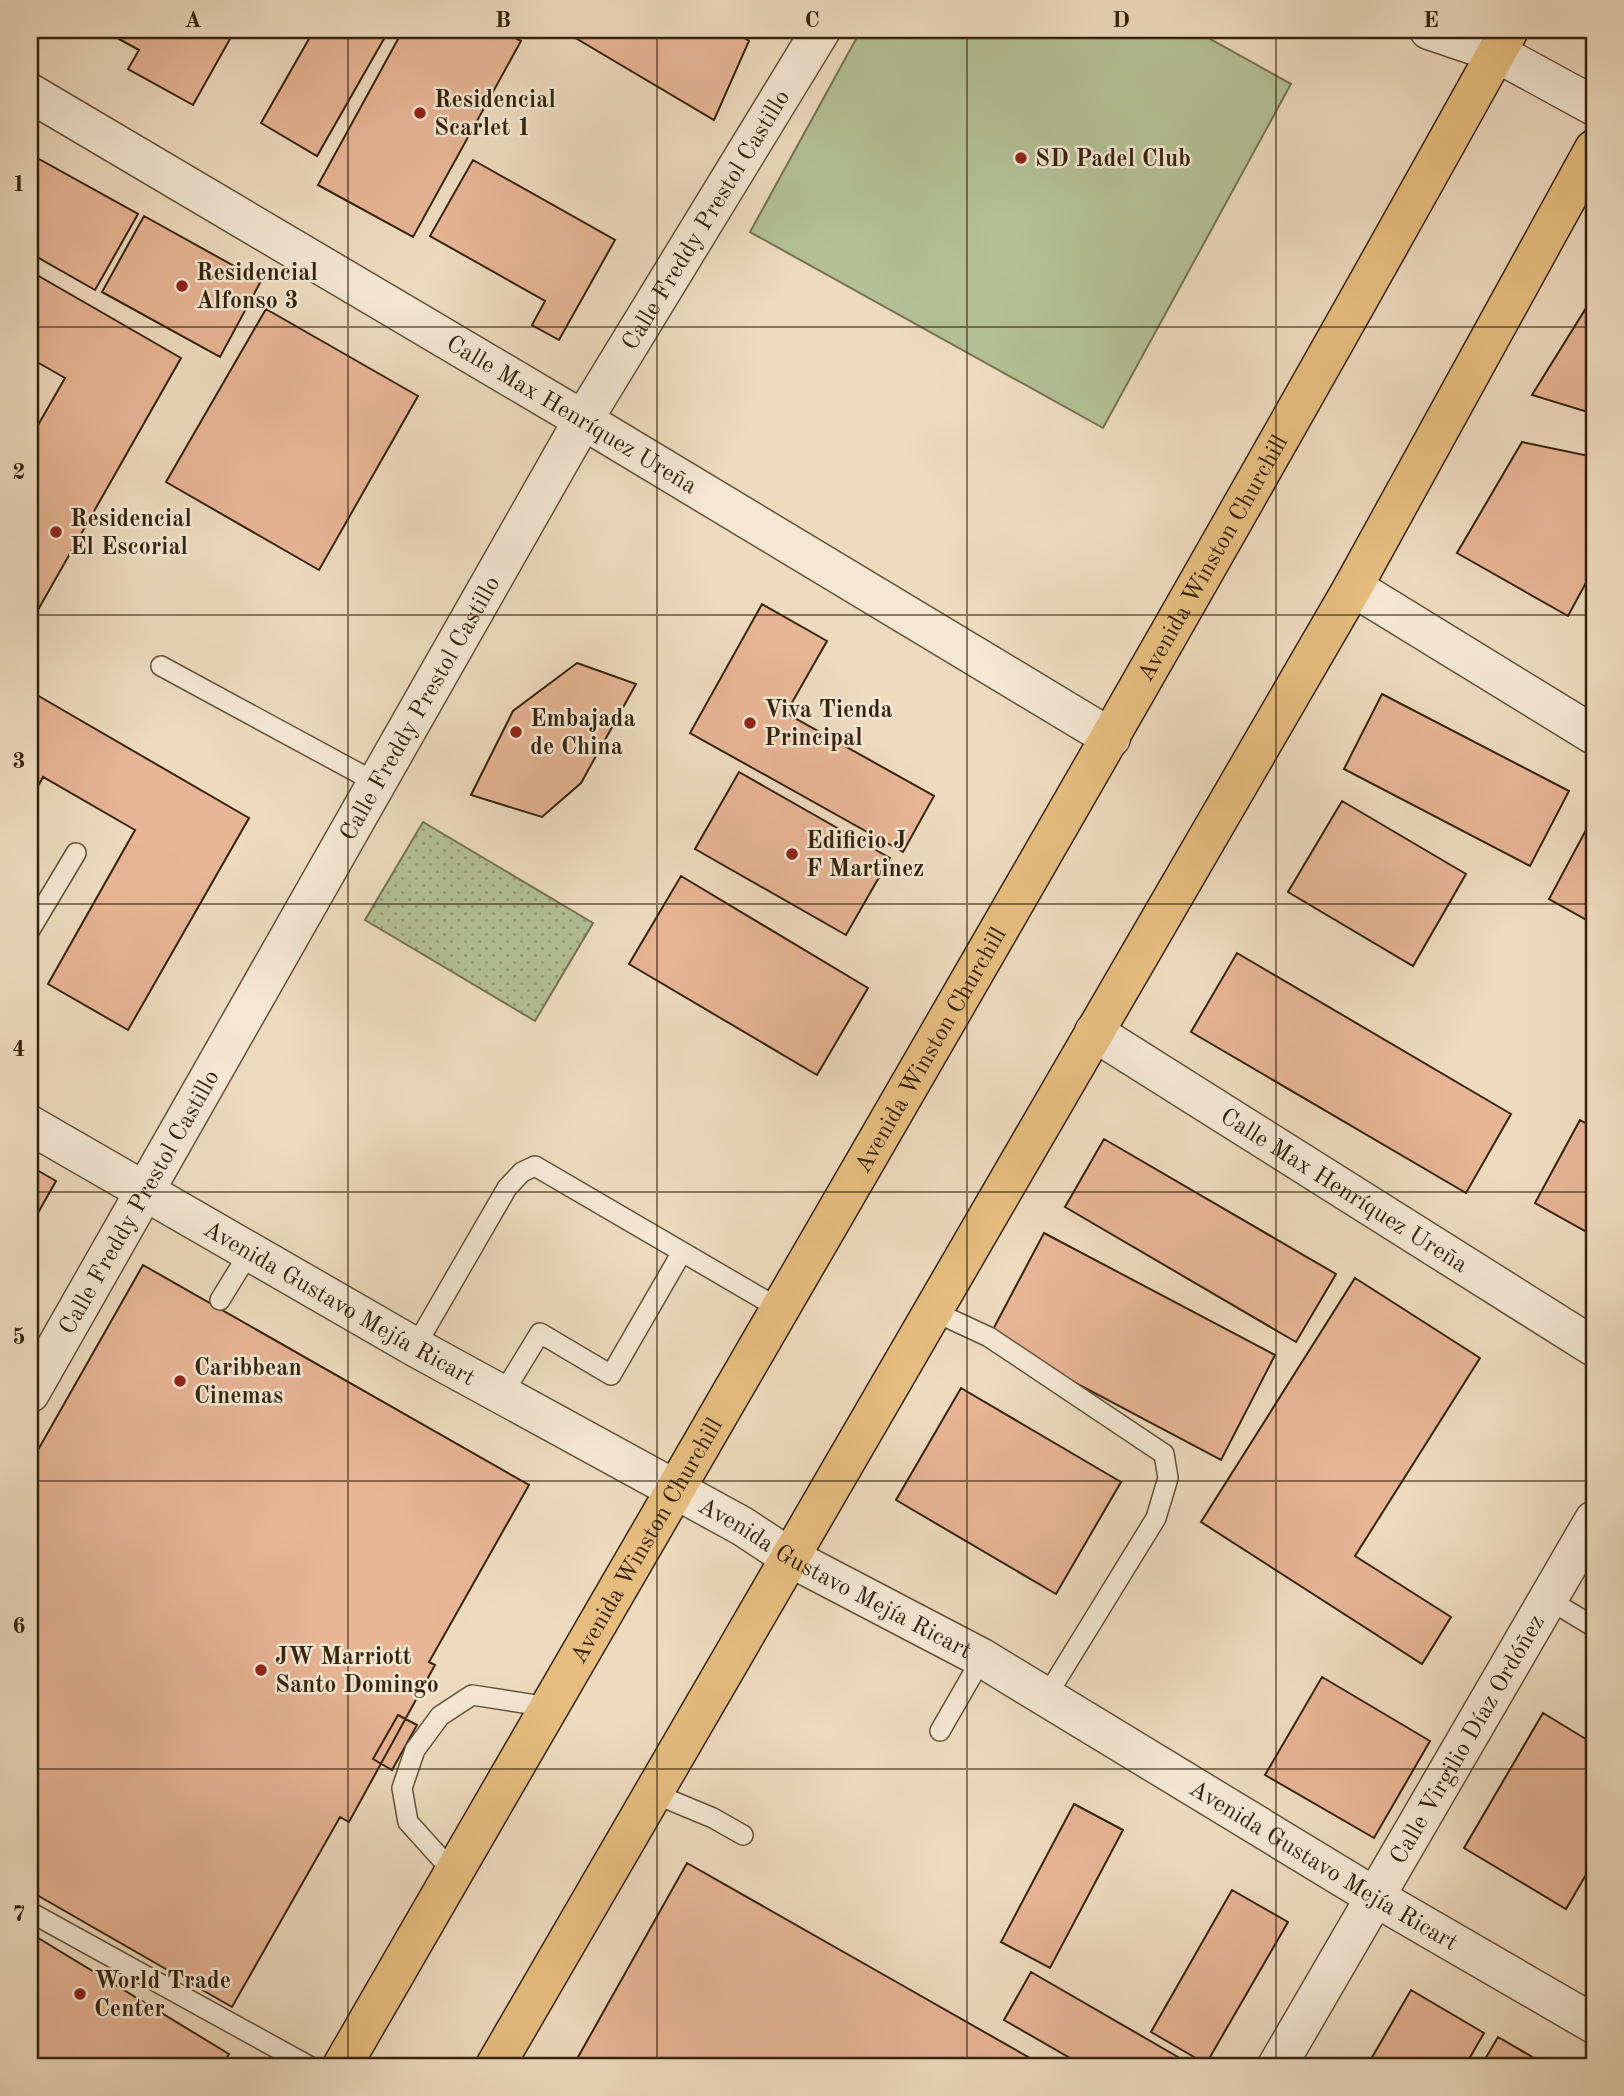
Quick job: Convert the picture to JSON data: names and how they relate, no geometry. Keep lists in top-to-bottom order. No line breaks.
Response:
{"streets":{"main road":["Avenida Winston Churchill"],"street":["Calle Freddy Prestol Castillo","Calle Max Henríquez Ureña","Avenida Gustavo Mejía Ricart","Calle Virgilio Díaz Ordóñez"]},"crossings":[["Calle Freddy Prestol Castillo","Calle Max Henríquez Ureña"],["Calle Freddy Prestol Castillo","Avenida Gustavo Mejía Ricart"],["Calle Max Henríquez Ureña","Avenida Winston Churchill"],["Avenida Winston Churchill","Avenida Gustavo Mejía Ricart"],["Avenida Gustavo Mejía Ricart","Calle Virgilio Díaz Ordóñez"]],"places":["Residencial Scarlet 1","SD Padel Club","Residencial Alfonso 3","Residencial El Escorial","Viva Tienda Principal","Embajada de China","Edificio J F Martinez","Caribbean Cinemas","JW Marriott Santo Domingo","World Trade Center"],"grid":{"columns":["A","B","C","D","E"],"rows":["1","2","3","4","5","6","7"]}}
